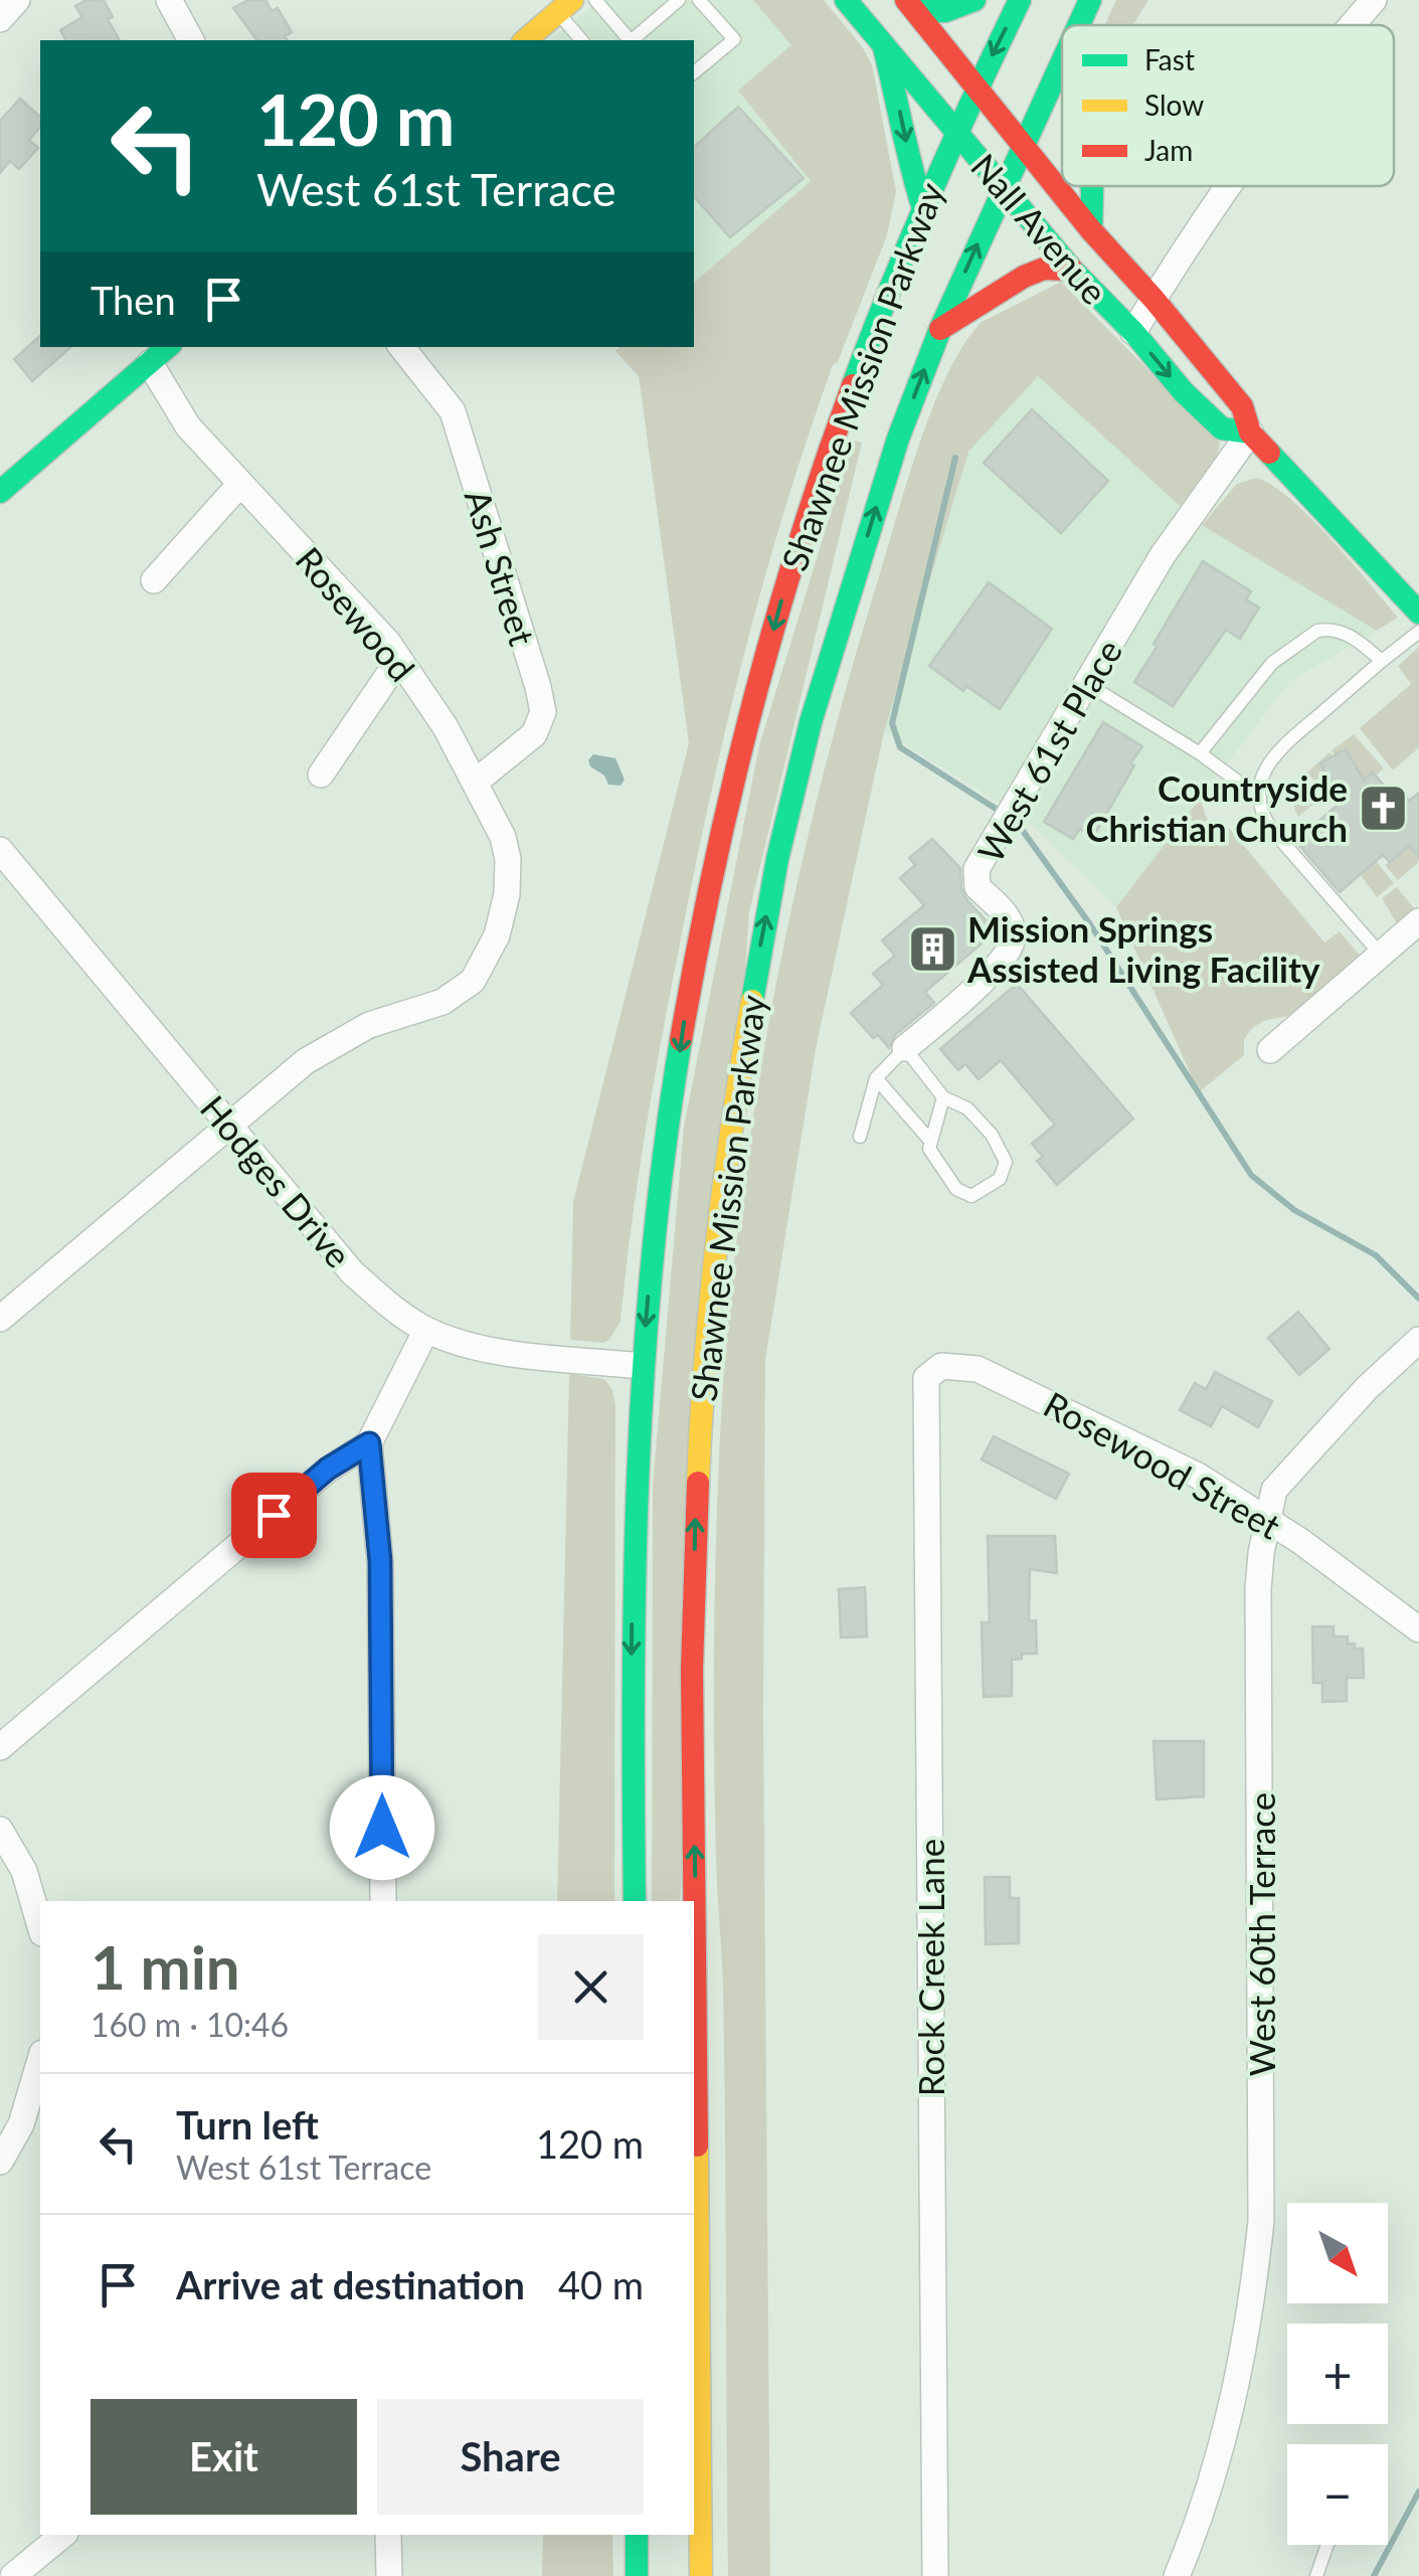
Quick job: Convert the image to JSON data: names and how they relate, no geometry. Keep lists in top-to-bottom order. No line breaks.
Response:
{"streets":{"main road":["Nall Avenue","Shawnee Mission Parkway"],"street":["Ash Street","Rosewood","West 61st Place","Hodges Drive","Rosewood Street","West 60th Terrace","Rock Creek Lane"]},"crossings":[["Nall Avenue","Shawnee Mission Parkway"],["Nall Avenue","West 61st Place"],["Shawnee Mission Parkway","Hodges Drive"],["Ash Street","Rosewood"],["Rosewood","Hodges Drive"],["Rosewood Street","West 60th Terrace"],["Rosewood Street","Rock Creek Lane"]],"places":{"church":["Countryside Christian Church"],"building":["Mission Springs Assisted Living Facility"]},"legend":["Fast","Slow","Jam"],"north":"bottom right","page":{"turn":["120 m","West 61st Terrace"],"then":"Then","heading":["1 min","160 m · 10:46"],"list":[{"name":"Turn left","note":"West 61st Terrace","value":"120 m"},{"name":"Arrive at destination","value":"40 m"}],"map_buttons":["+","−"],"buttons":["Exit","Share"]}}
